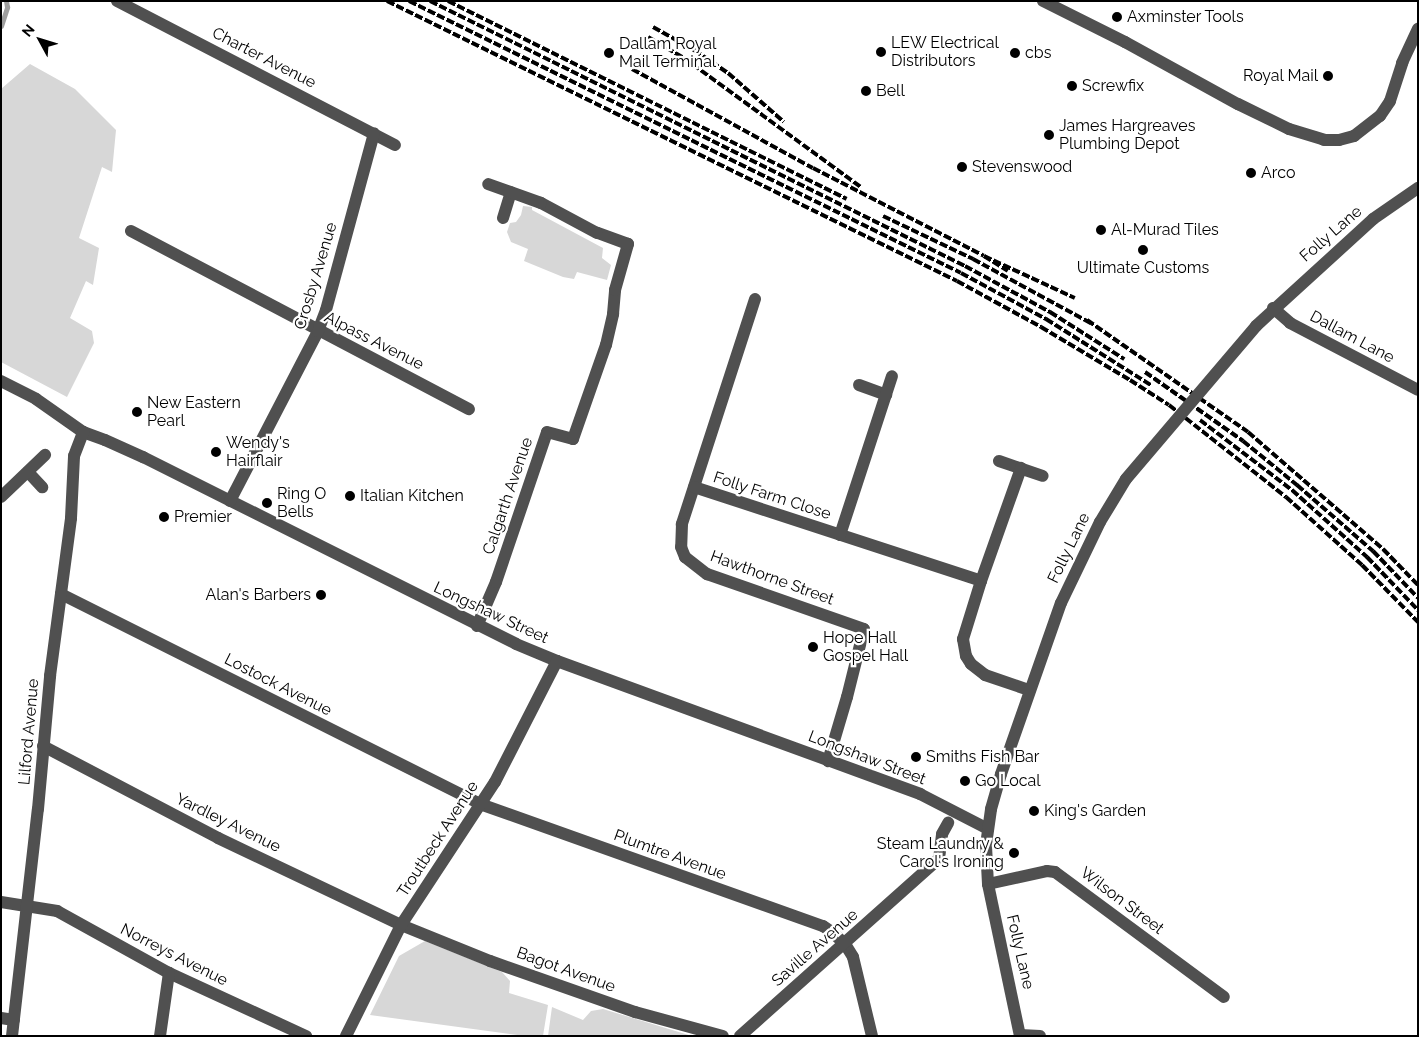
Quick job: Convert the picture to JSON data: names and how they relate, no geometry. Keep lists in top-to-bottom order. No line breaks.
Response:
{"streets":{"street":["Charter Avenue","Folly Lane","Crosby Avenue","Dallam Lane","Alpass Avenue","Calgarth Avenue","Folly Farm Close","Hawthorne Street","Longshaw Street","Lostock Avenue","Lilford Avenue","Yardley Avenue","Troutbeck Avenue","Plumtre Avenue","Wilson Street","Saville Avenue","Norreys Avenue","Bagot Avenue"]},"crossings":[["Charter Avenue","Crosby Avenue"],["Folly Lane","Dallam Lane"],["Folly Lane","Longshaw Street"],["Folly Lane","Wilson Street"],["Crosby Avenue","Alpass Avenue"],["Crosby Avenue","Longshaw Street"],["Calgarth Avenue","Longshaw Street"],["Folly Farm Close","Hawthorne Street"],["Hawthorne Street","Longshaw Street"],["Longshaw Street","Lilford Avenue"],["Longshaw Street","Troutbeck Avenue"],["Lostock Avenue","Lilford Avenue"],["Lostock Avenue","Troutbeck Avenue"],["Lostock Avenue","Plumtre Avenue"],["Lilford Avenue","Yardley Avenue"],["Lilford Avenue","Norreys Avenue"],["Yardley Avenue","Troutbeck Avenue"],["Yardley Avenue","Bagot Avenue"],["Troutbeck Avenue","Plumtre Avenue"],["Troutbeck Avenue","Bagot Avenue"],["Plumtre Avenue","Saville Avenue"]],"places":["Axminster Tools","LEW Electrical Distributors","Dallam Royal Mail Terminal","cbs","Royal Mail","Screwfix","Bell","James Hargreaves Plumbing Depot","Stevenswood","Arco","Al-Murad Tiles","Ultimate Customs","New Eastern Pearl","Wendy's Hairflair","Italian Kitchen","Ring O Bells","Premier","Alan's Barbers","Hope Hall Gospel Hall","Smiths Fish Bar","Go Local","King's Garden","Steam Laundry & Carol's Ironing"],"north":"top left"}
